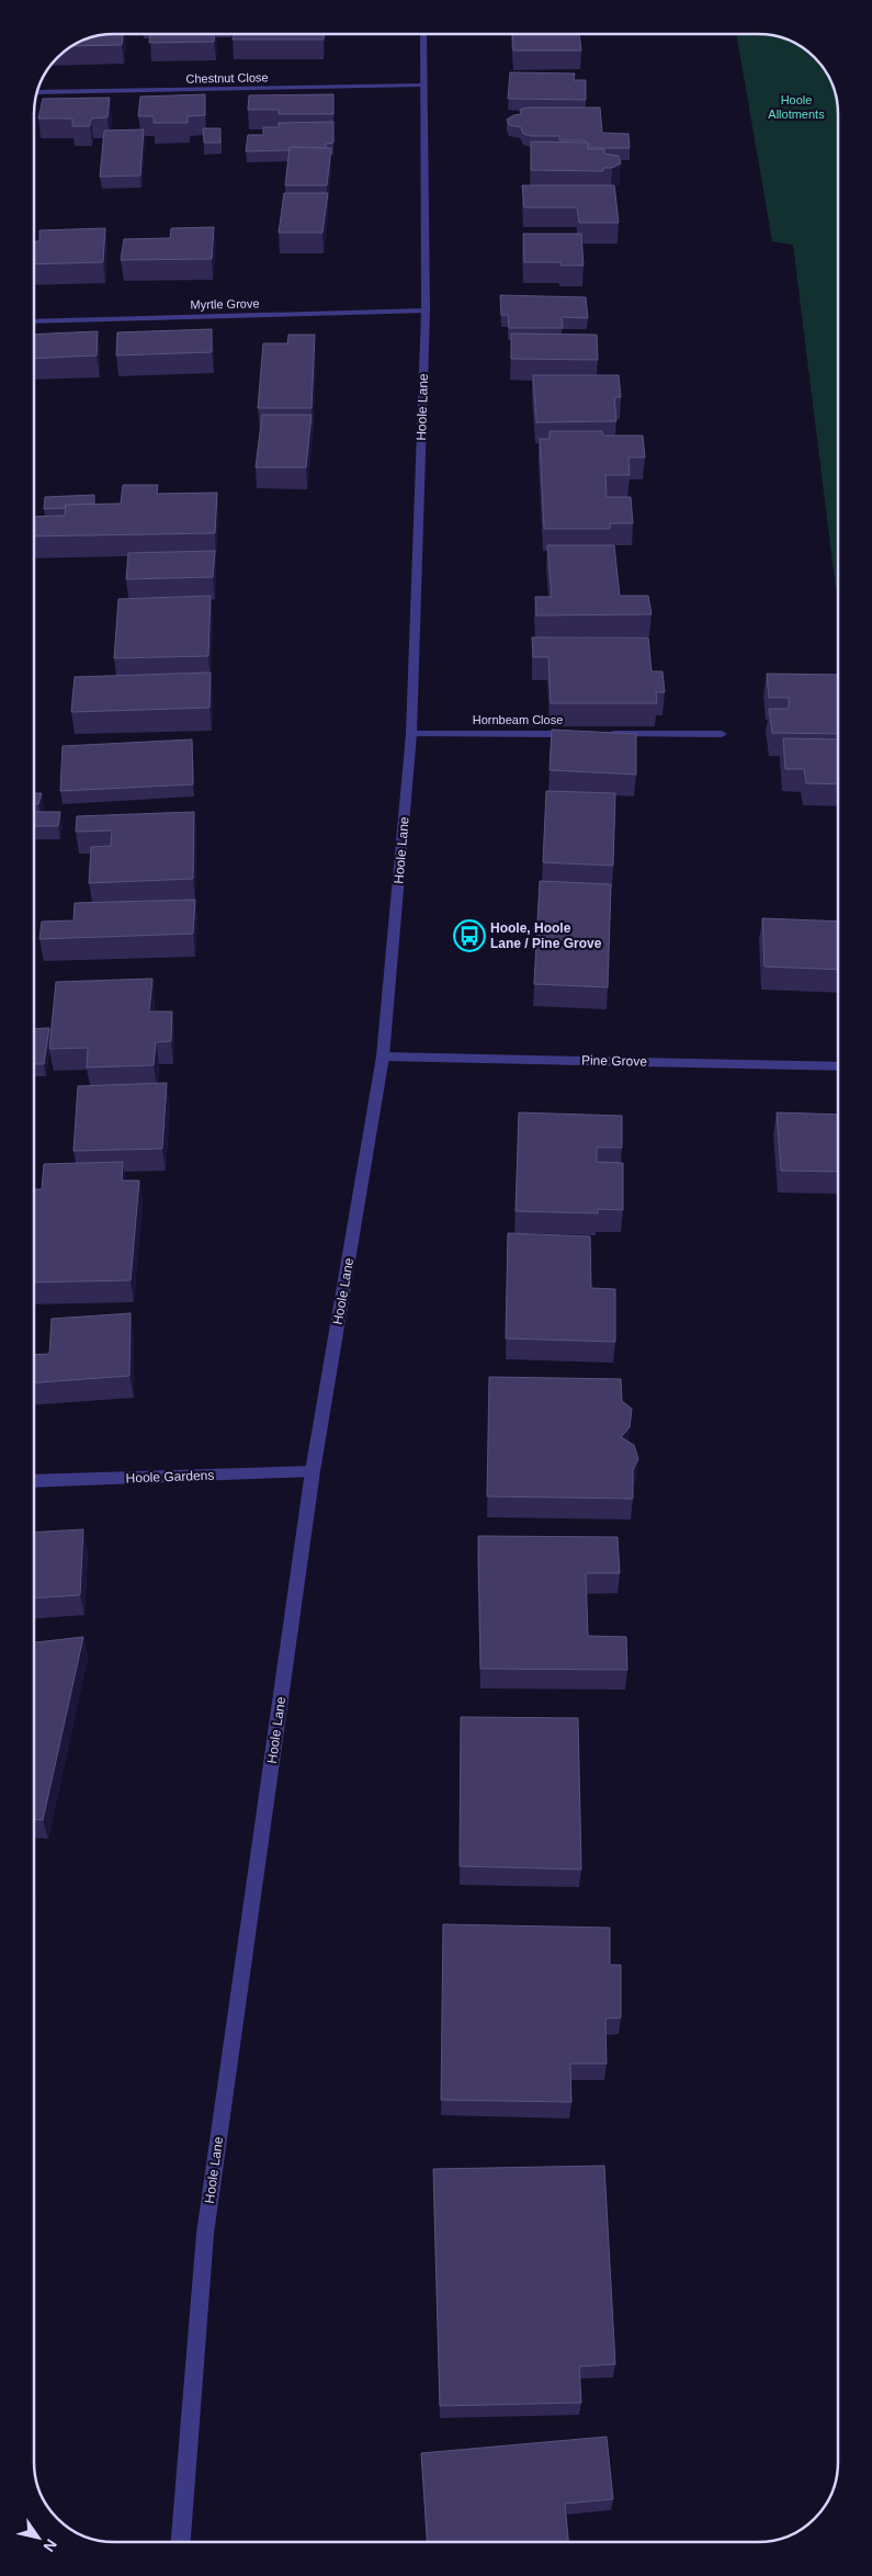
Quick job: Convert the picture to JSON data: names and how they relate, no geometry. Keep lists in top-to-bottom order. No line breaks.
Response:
{"streets":{"street":["Chestnut Close","Myrtle Grove","Hoole Lane","Hornbeam Close","Pine Grove","Hoole Gardens"]},"crossings":[["Chestnut Close","Hoole Lane"],["Myrtle Grove","Hoole Lane"],["Hoole Lane","Hornbeam Close"],["Hoole Lane","Pine Grove"],["Hoole Lane","Hoole Gardens"]],"parks":["Hoole Allotments"],"places":{"bus stop":["Hoole, Hoole Lane / Pine Grove"]},"north":"bottom right"}
